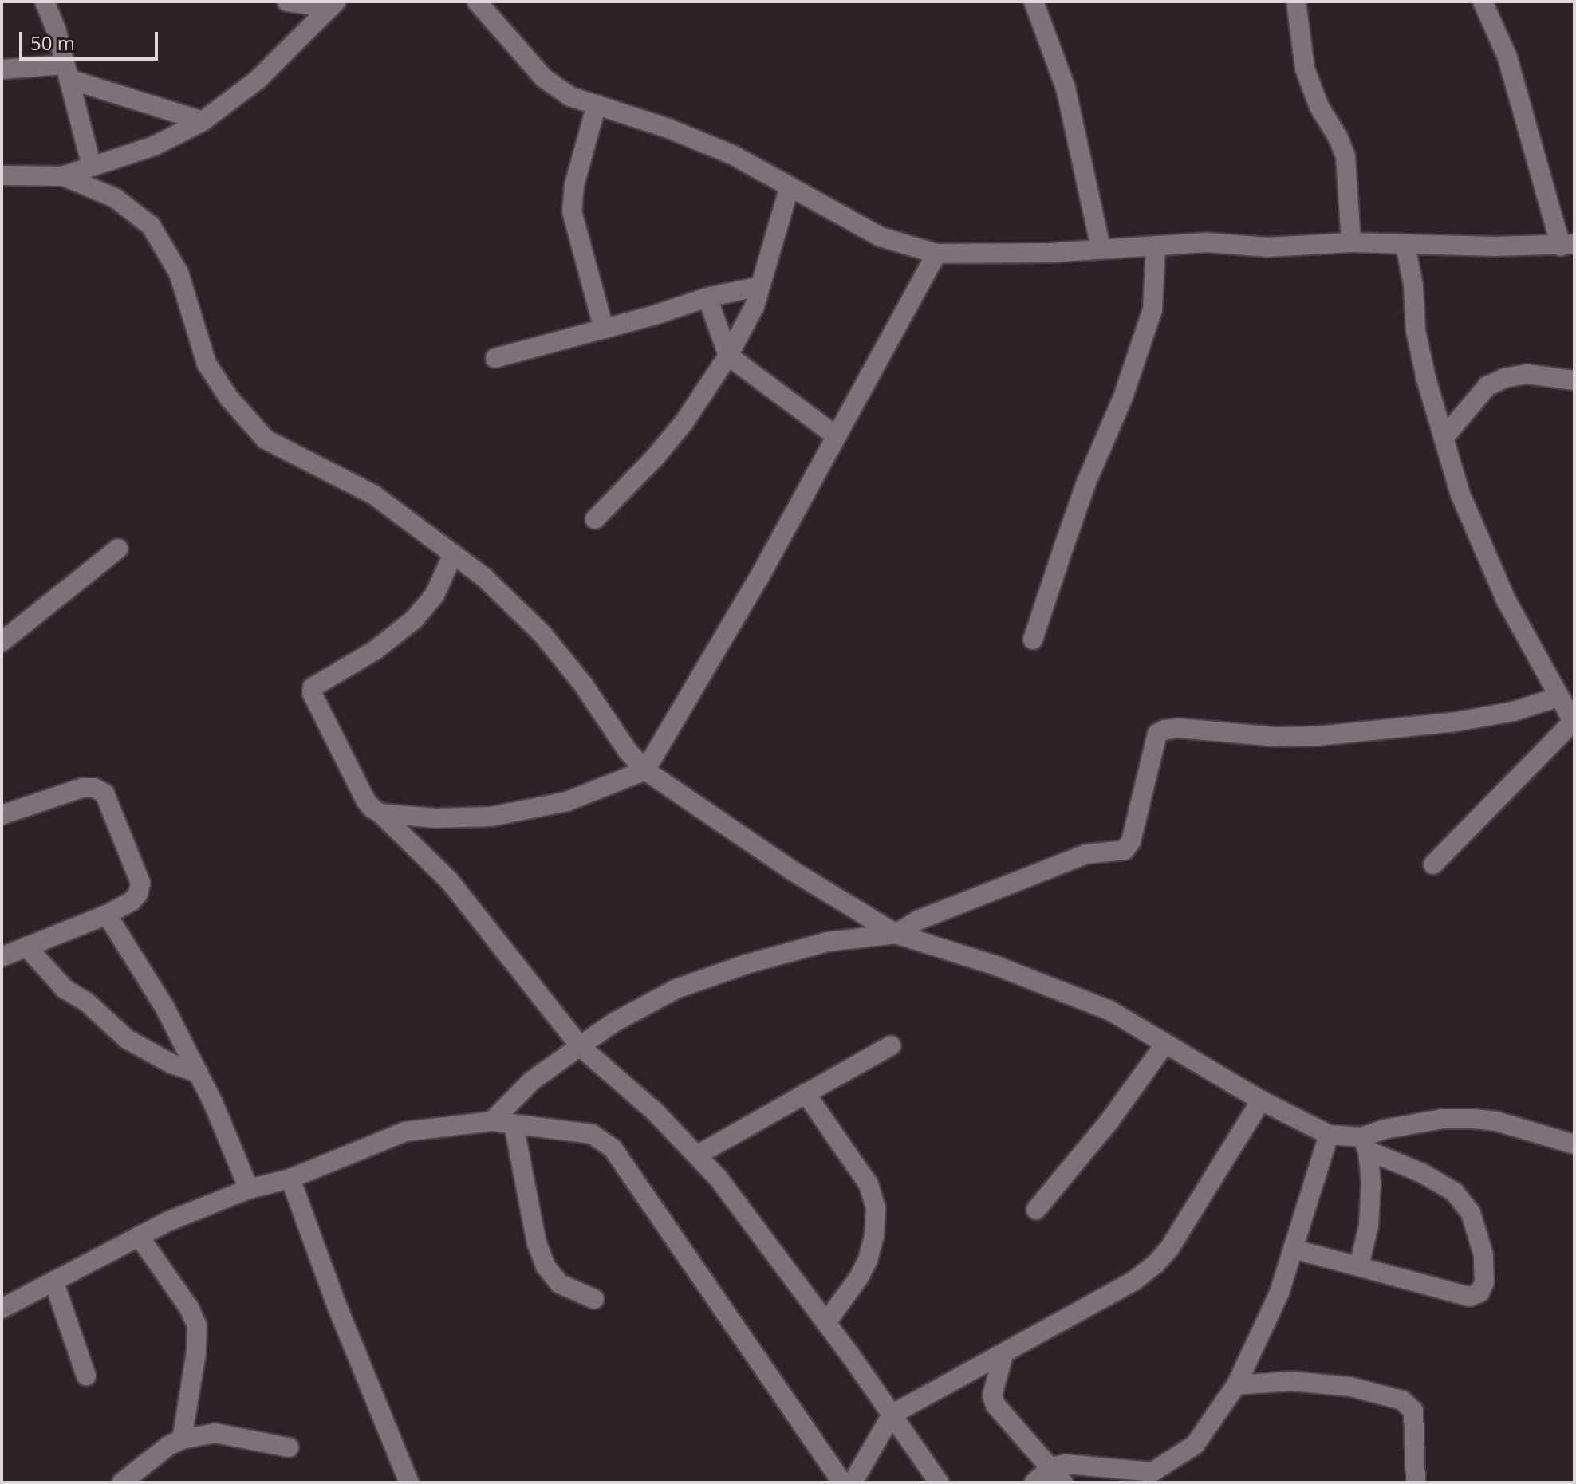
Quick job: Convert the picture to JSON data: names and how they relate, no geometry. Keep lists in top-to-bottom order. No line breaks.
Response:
{"scale_bar":"50 m"}
